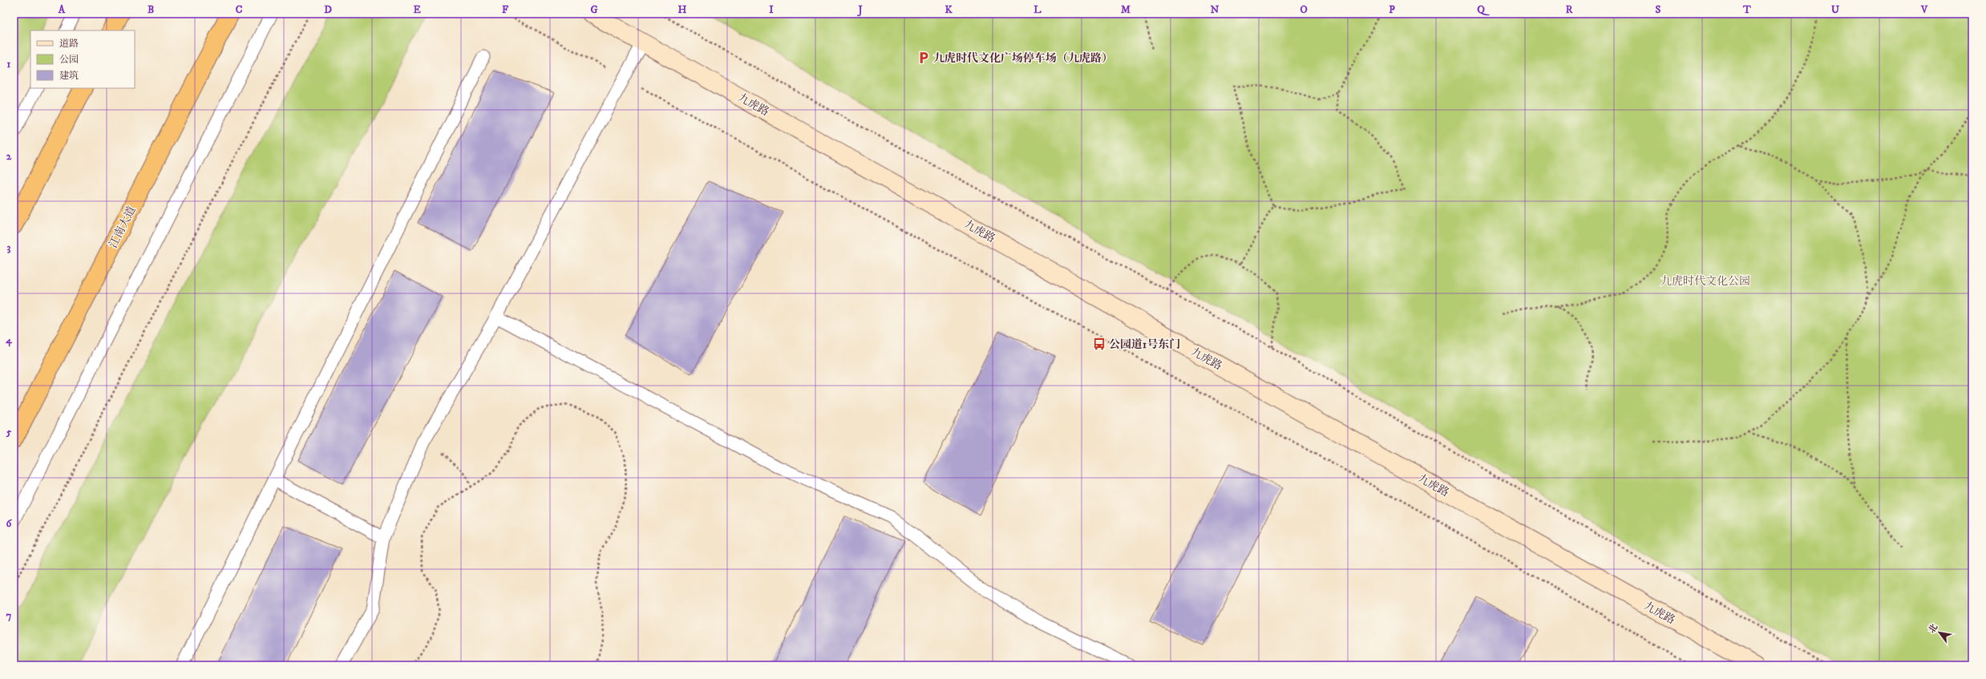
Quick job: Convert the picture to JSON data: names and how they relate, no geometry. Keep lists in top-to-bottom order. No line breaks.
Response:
{"streets":{"highway":["江南大道"],"street":["九虎路"]},"parks":["九虎时代文化公园"],"places":{"parking":["九虎时代文化广场停车场（九虎路）"],"bus stop":["公园道1号东门"]},"legend":["道路","公园","建筑"],"north":"top left","grid":{"columns":["A","B","C","D","E","F","G","H","I","J","K","L","M","N","O","P","Q","R","S","T","U","V"],"rows":["1","2","3","4","5","6","7"]}}
